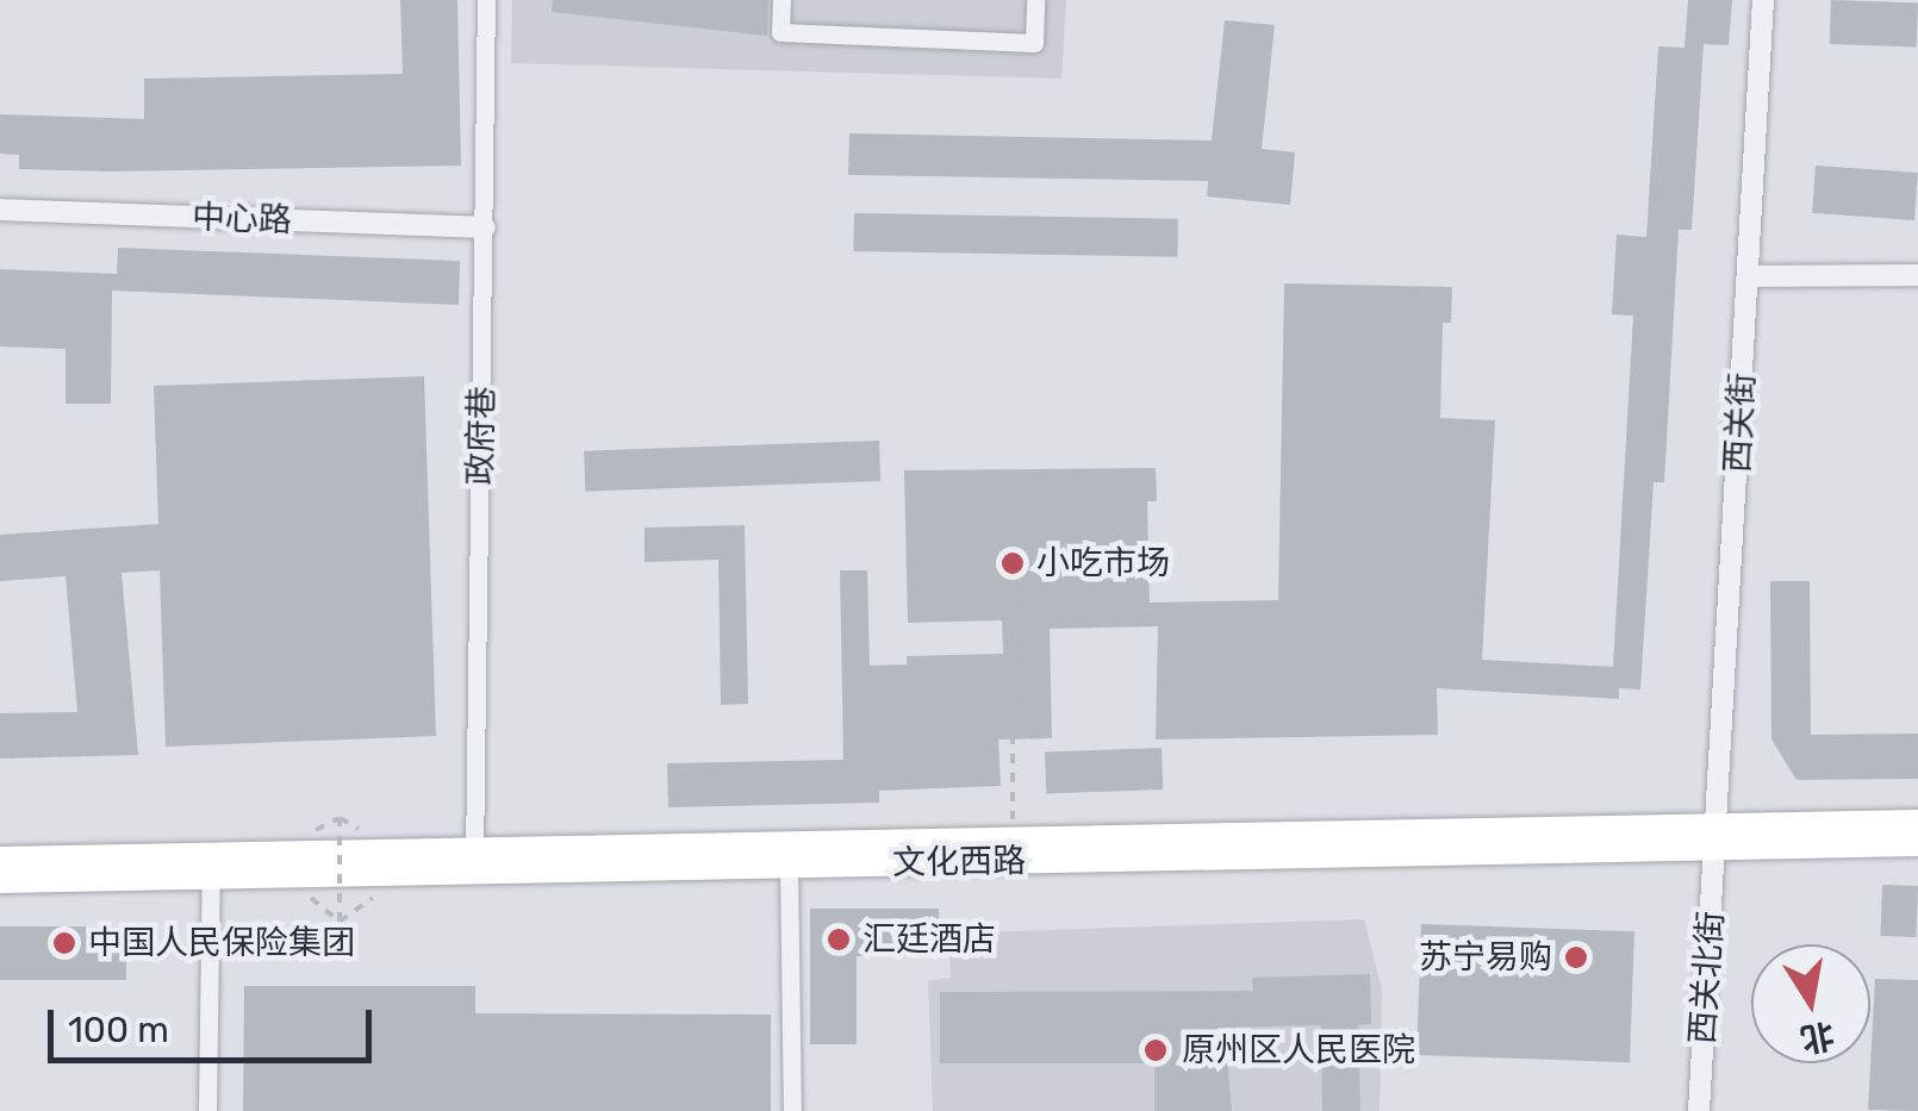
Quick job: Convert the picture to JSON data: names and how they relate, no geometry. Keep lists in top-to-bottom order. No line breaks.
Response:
{"streets":{"main road":["文化西路"],"street":["中心路","西关街","政府巷","西关北街"]},"crossings":[["中心路","政府巷"],["西关街","文化西路"],["西关街","西关北街"],["政府巷","文化西路"],["文化西路","西关北街"]],"places":["小吃市场","汇廷酒店","中国人民保险集团","苏宁易购","原州区人民医院"],"scale_bar":"100 m","north":"bottom"}
